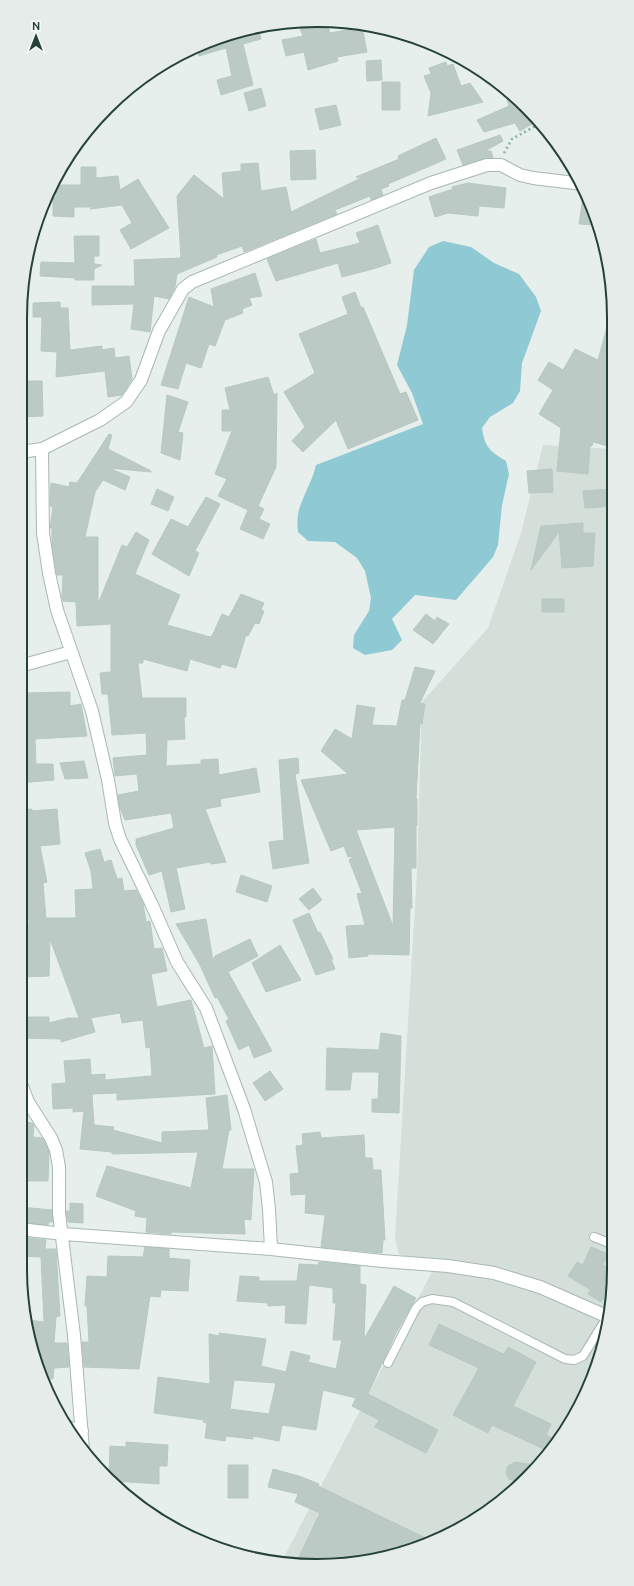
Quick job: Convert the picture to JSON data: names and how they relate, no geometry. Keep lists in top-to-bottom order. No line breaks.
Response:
{"north":"top"}
